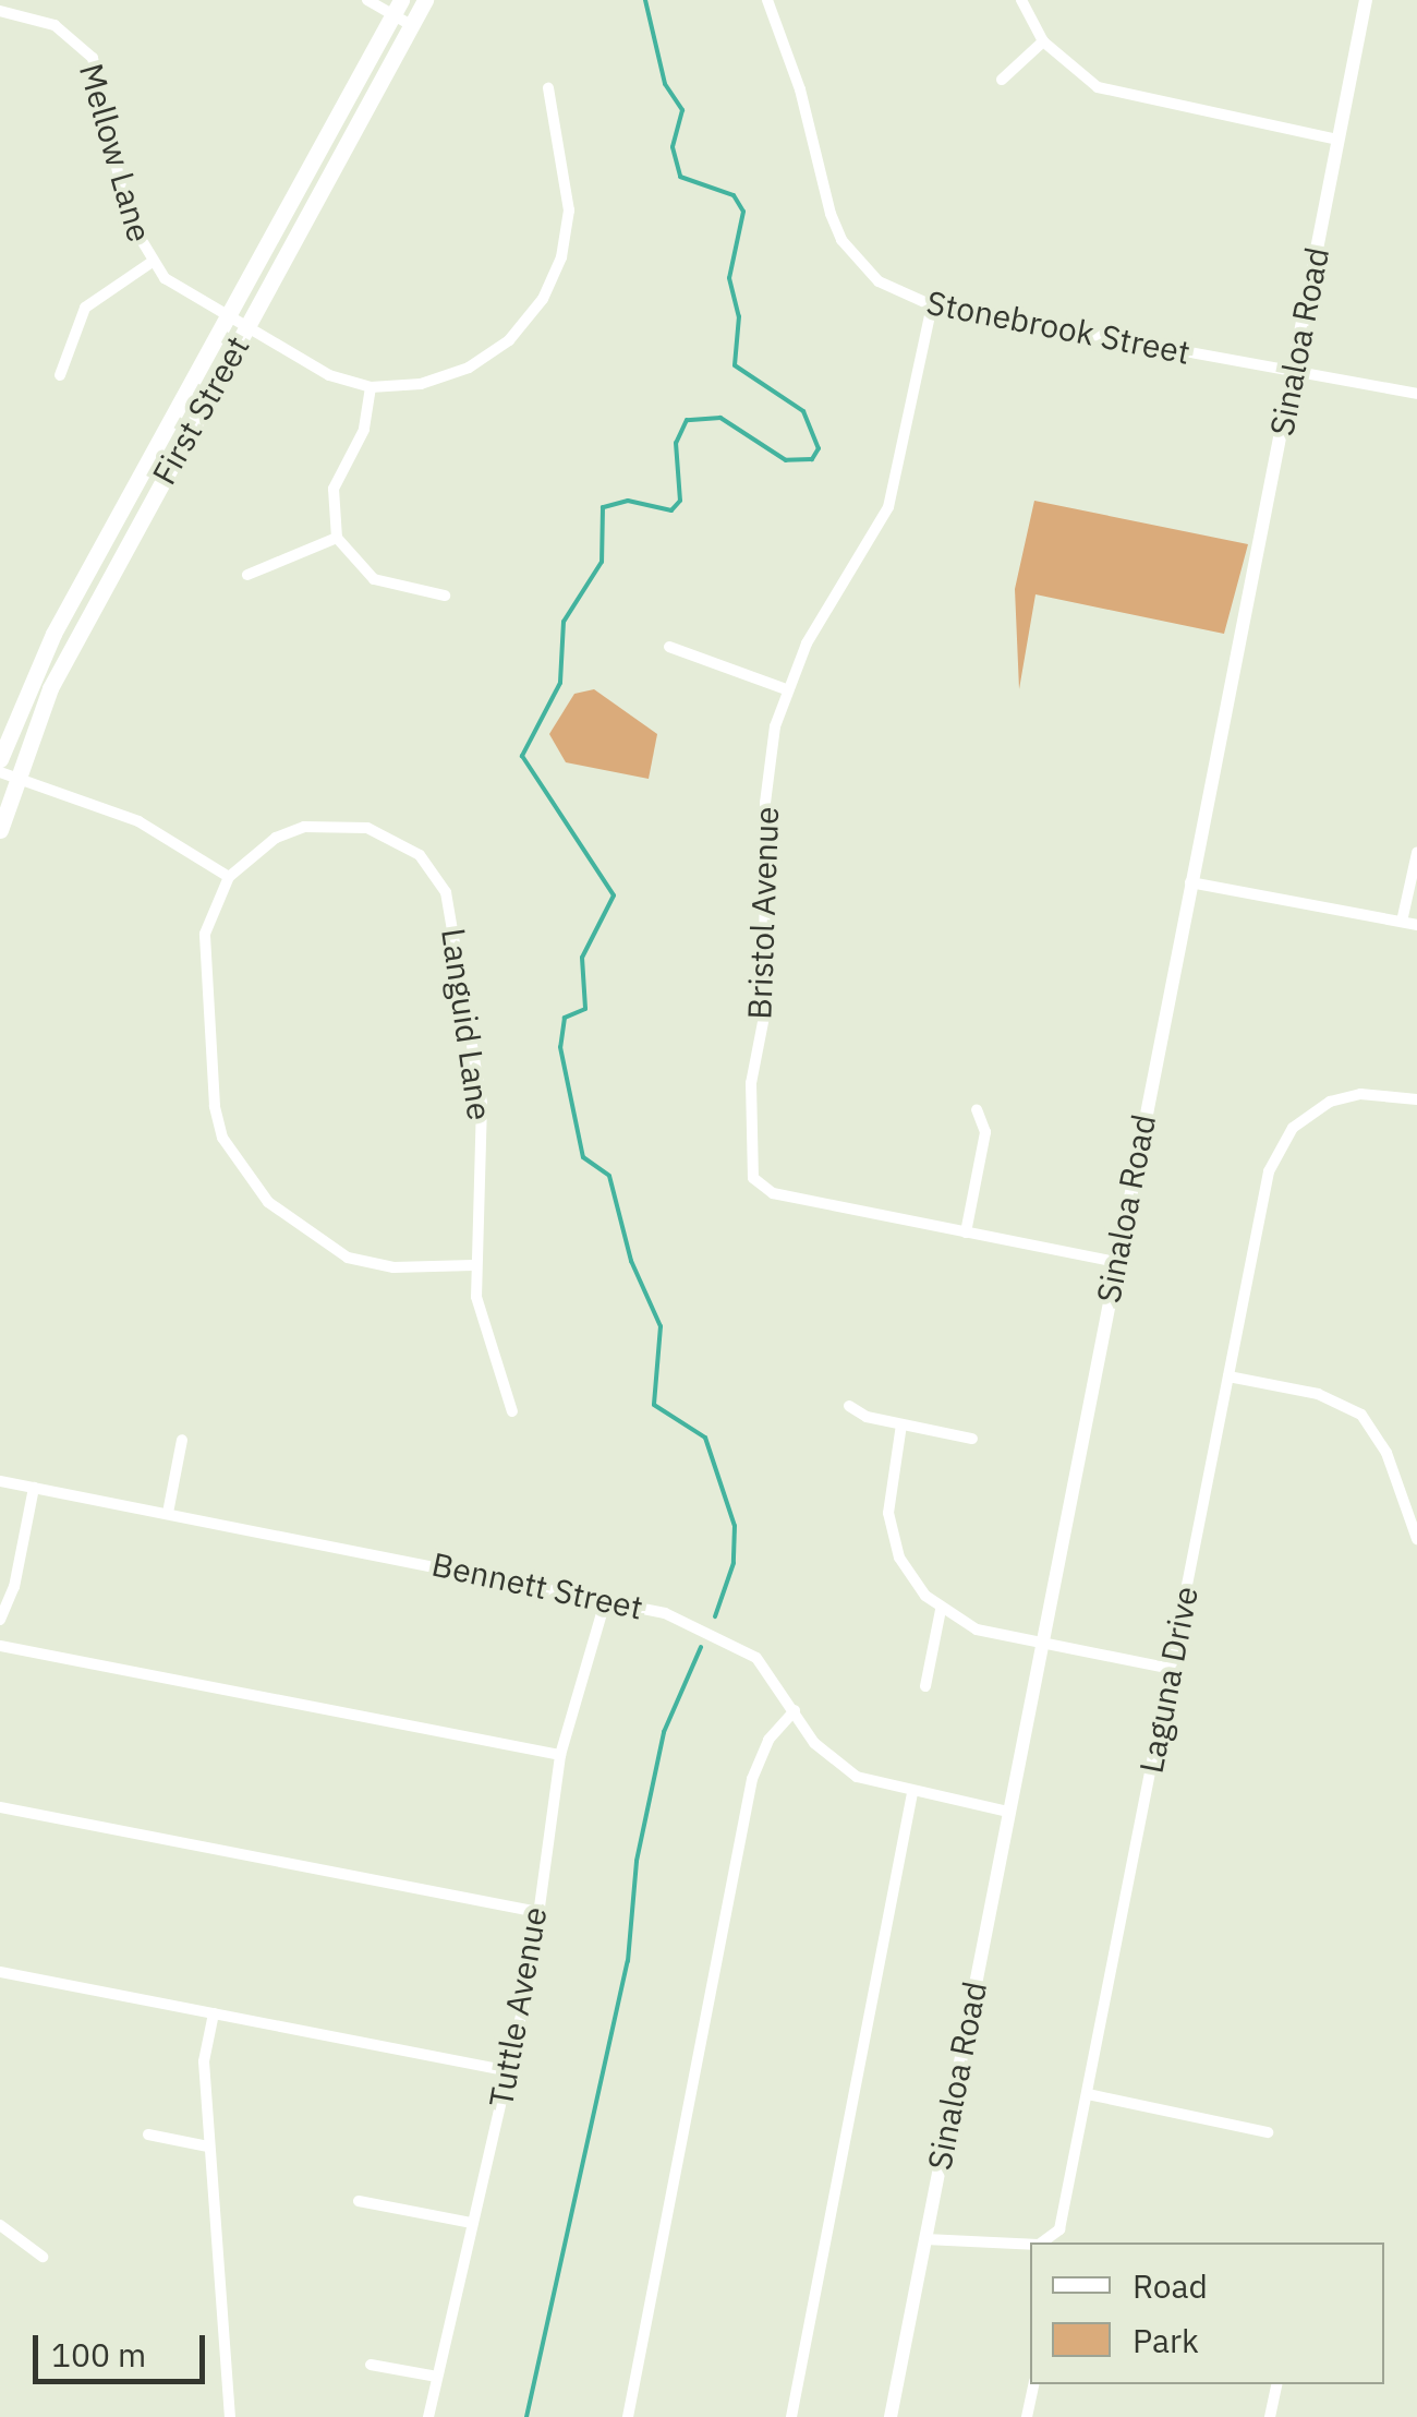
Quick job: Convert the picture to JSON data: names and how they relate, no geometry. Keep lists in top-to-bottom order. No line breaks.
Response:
{"streets":{"main road":["First Street"],"street":["Mellow Lane","Stonebrook Street","Sinaloa Road","Bristol Avenue","Languid Lane","Bennett Street","Laguna Drive","Tuttle Avenue"]},"crossings":[["Mellow Lane","First Street"],["Stonebrook Street","Sinaloa Road"],["Stonebrook Street","Bristol Avenue"],["Sinaloa Road","Bristol Avenue"],["Sinaloa Road","Bennett Street"],["Sinaloa Road","Laguna Drive"],["Bennett Street","Tuttle Avenue"]],"legend":["Road","Park"],"scale_bar":"100 m"}
